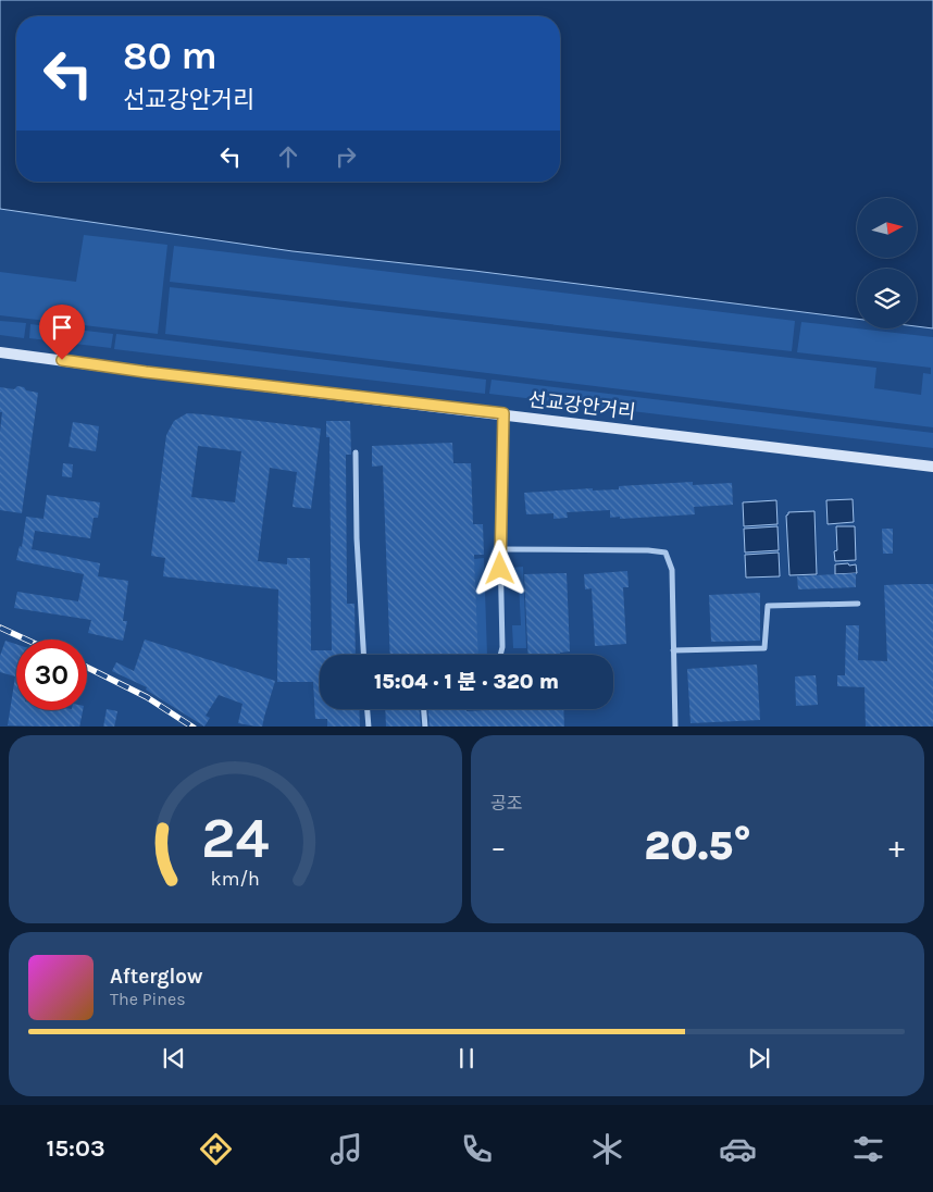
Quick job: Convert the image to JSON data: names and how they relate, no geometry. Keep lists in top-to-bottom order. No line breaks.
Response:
{"streets":{"main road":["선교강안거리"]},"north":"right","page":{"turn":["80 m","선교강안거리"],"limit":"30","trip":"15:04 · 1 분 · 320 m","tile":"공조","heat":["−","20.5°","+"],"song":["Afterglow","The Pines"],"tabs":"15:03","gauge":["24","km/h"]}}
